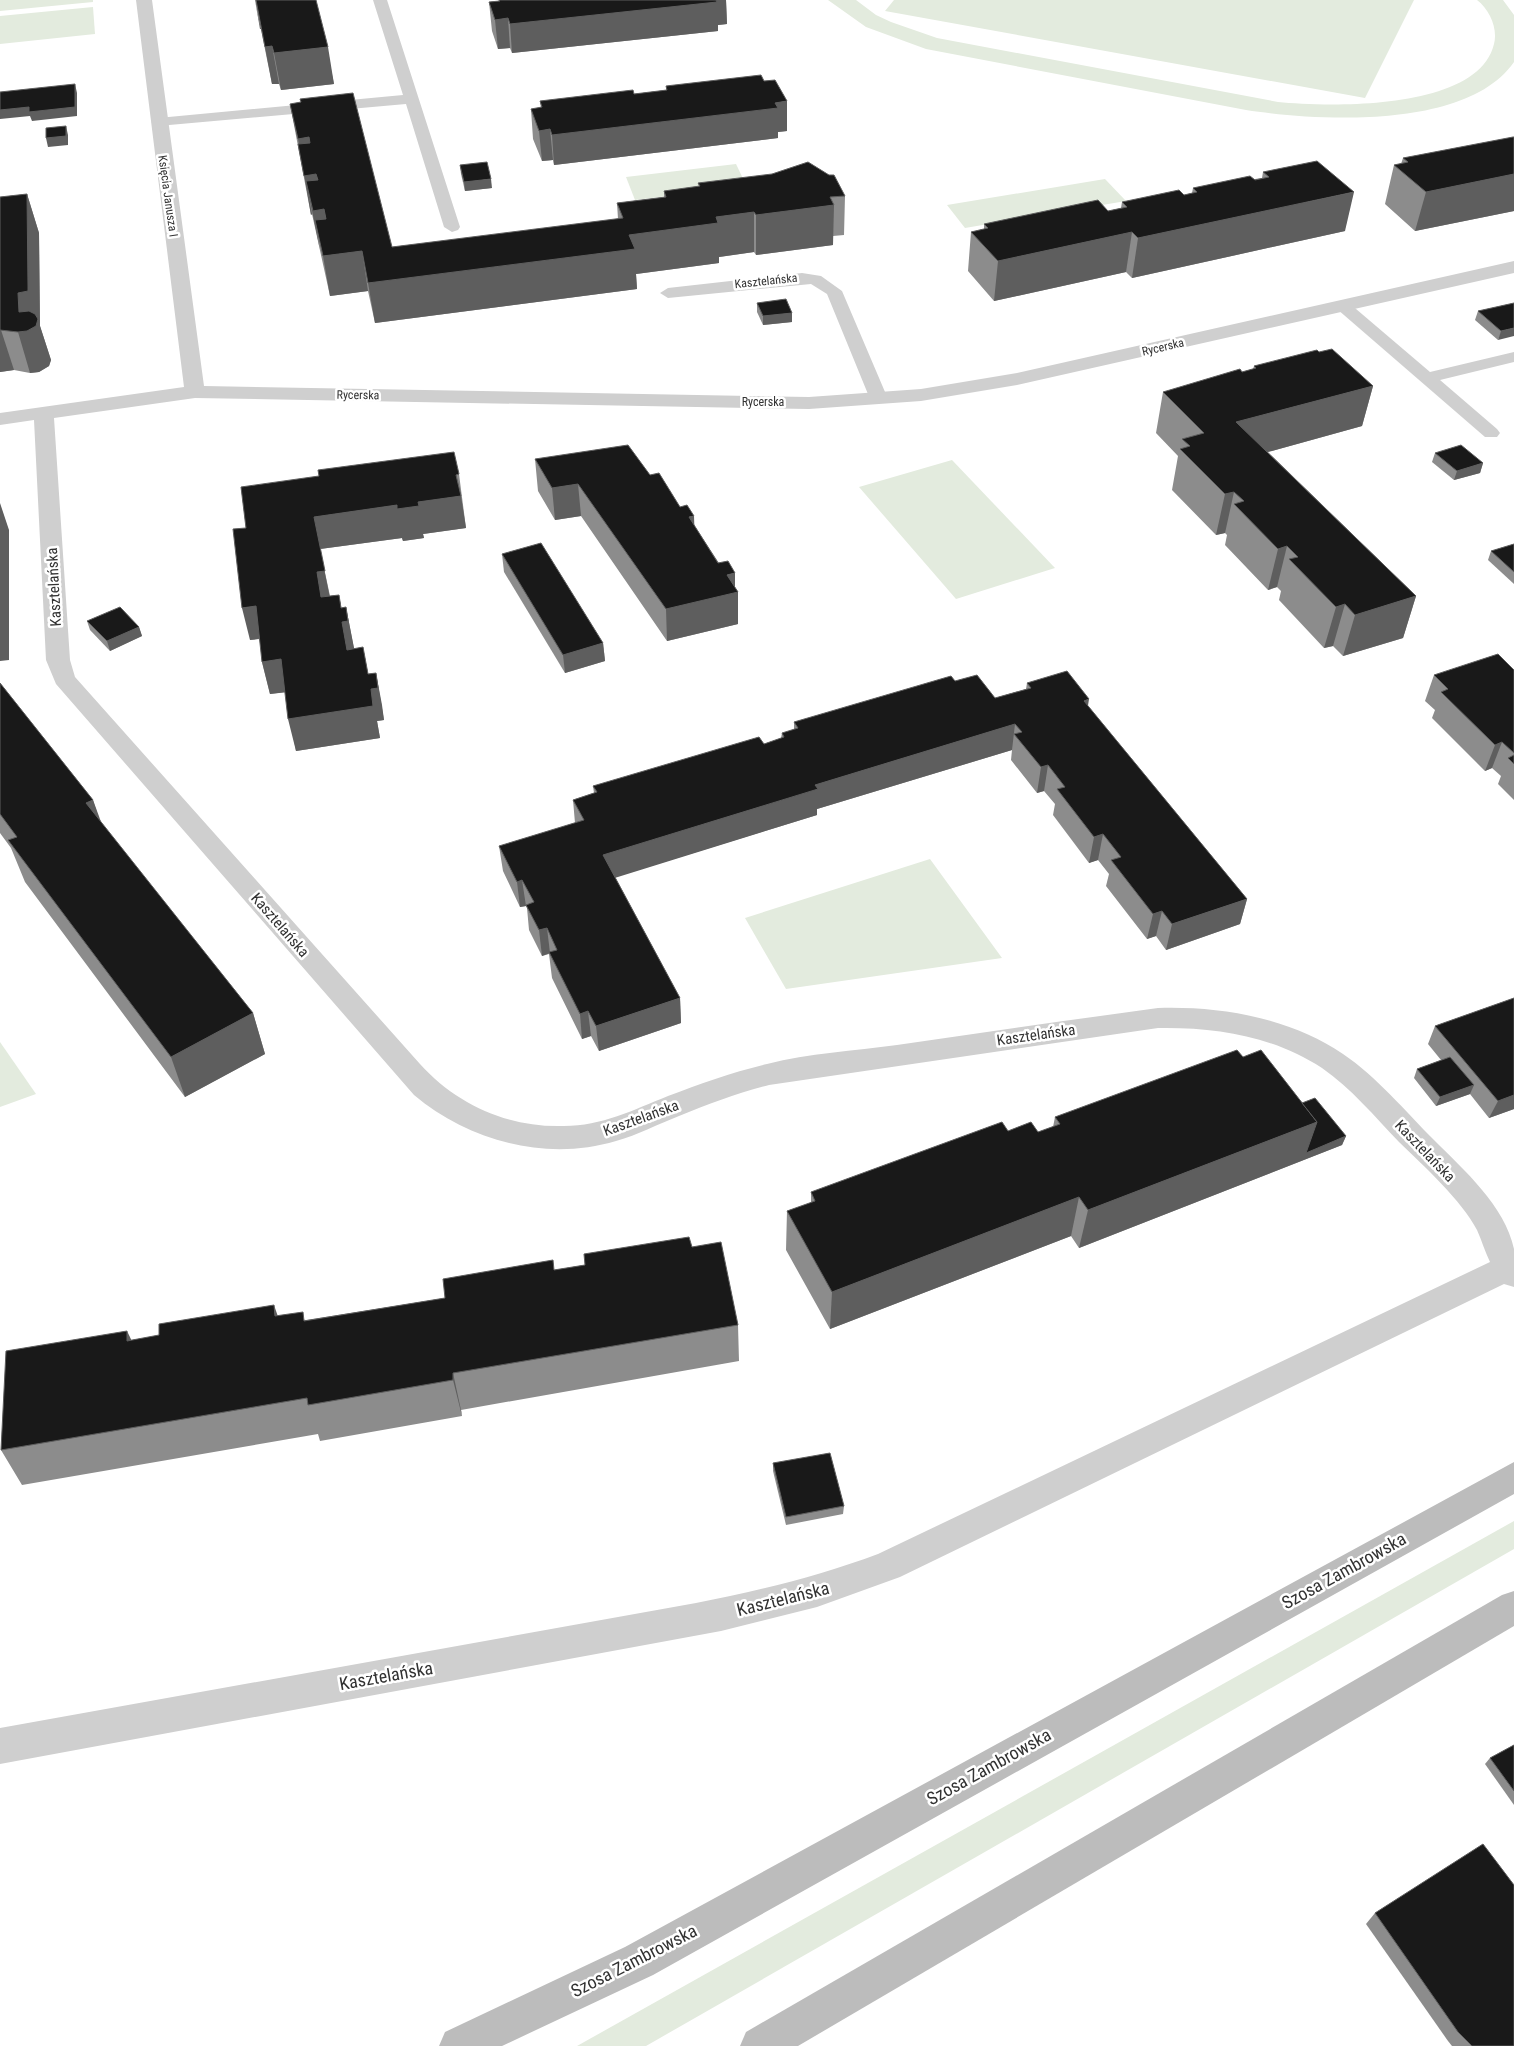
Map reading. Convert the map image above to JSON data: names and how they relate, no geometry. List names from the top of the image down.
{
  "streets": {
    "main road": ["Szosa Zambrowska"],
    "street": ["Księcia Janusza I", "Kasztelańska", "Rycerska"]
  },
  "crossings": [
    ["Księcia Janusza I", "Rycerska"],
    ["Kasztelańska", "Rycerska"]
  ]
}
